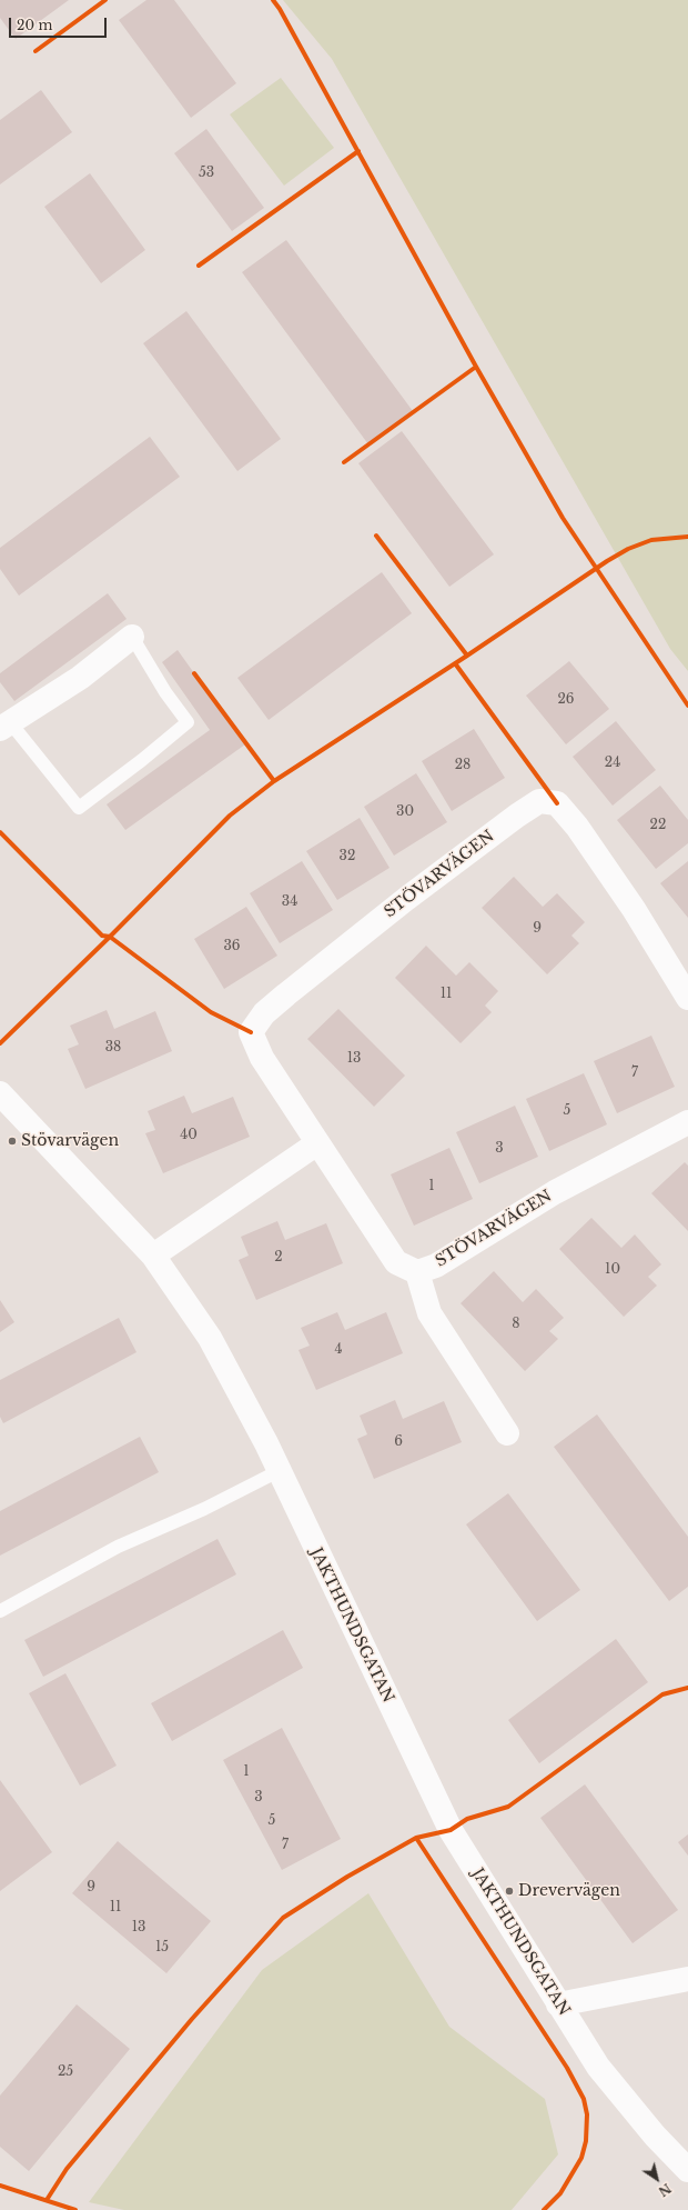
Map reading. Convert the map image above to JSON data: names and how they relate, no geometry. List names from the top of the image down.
{
  "streets": {
    "street": ["STÖVARVÄGEN", "JAKTHUNDSGATAN"]
  },
  "places": ["Stövarvägen", "Drevervägen"],
  "house_numbers": [
    "53",
    "26",
    "24",
    "28",
    "30",
    "22",
    "32",
    "34",
    "9",
    "36",
    "11",
    "38",
    "13",
    "7",
    "5",
    "40",
    "3",
    "1",
    "2",
    "10",
    "8",
    "4",
    "6",
    "1",
    "3",
    "5",
    "7",
    "9",
    "11",
    "13",
    "15",
    "25"
  ],
  "scale_bar": "20 m",
  "north": "bottom right"
}
